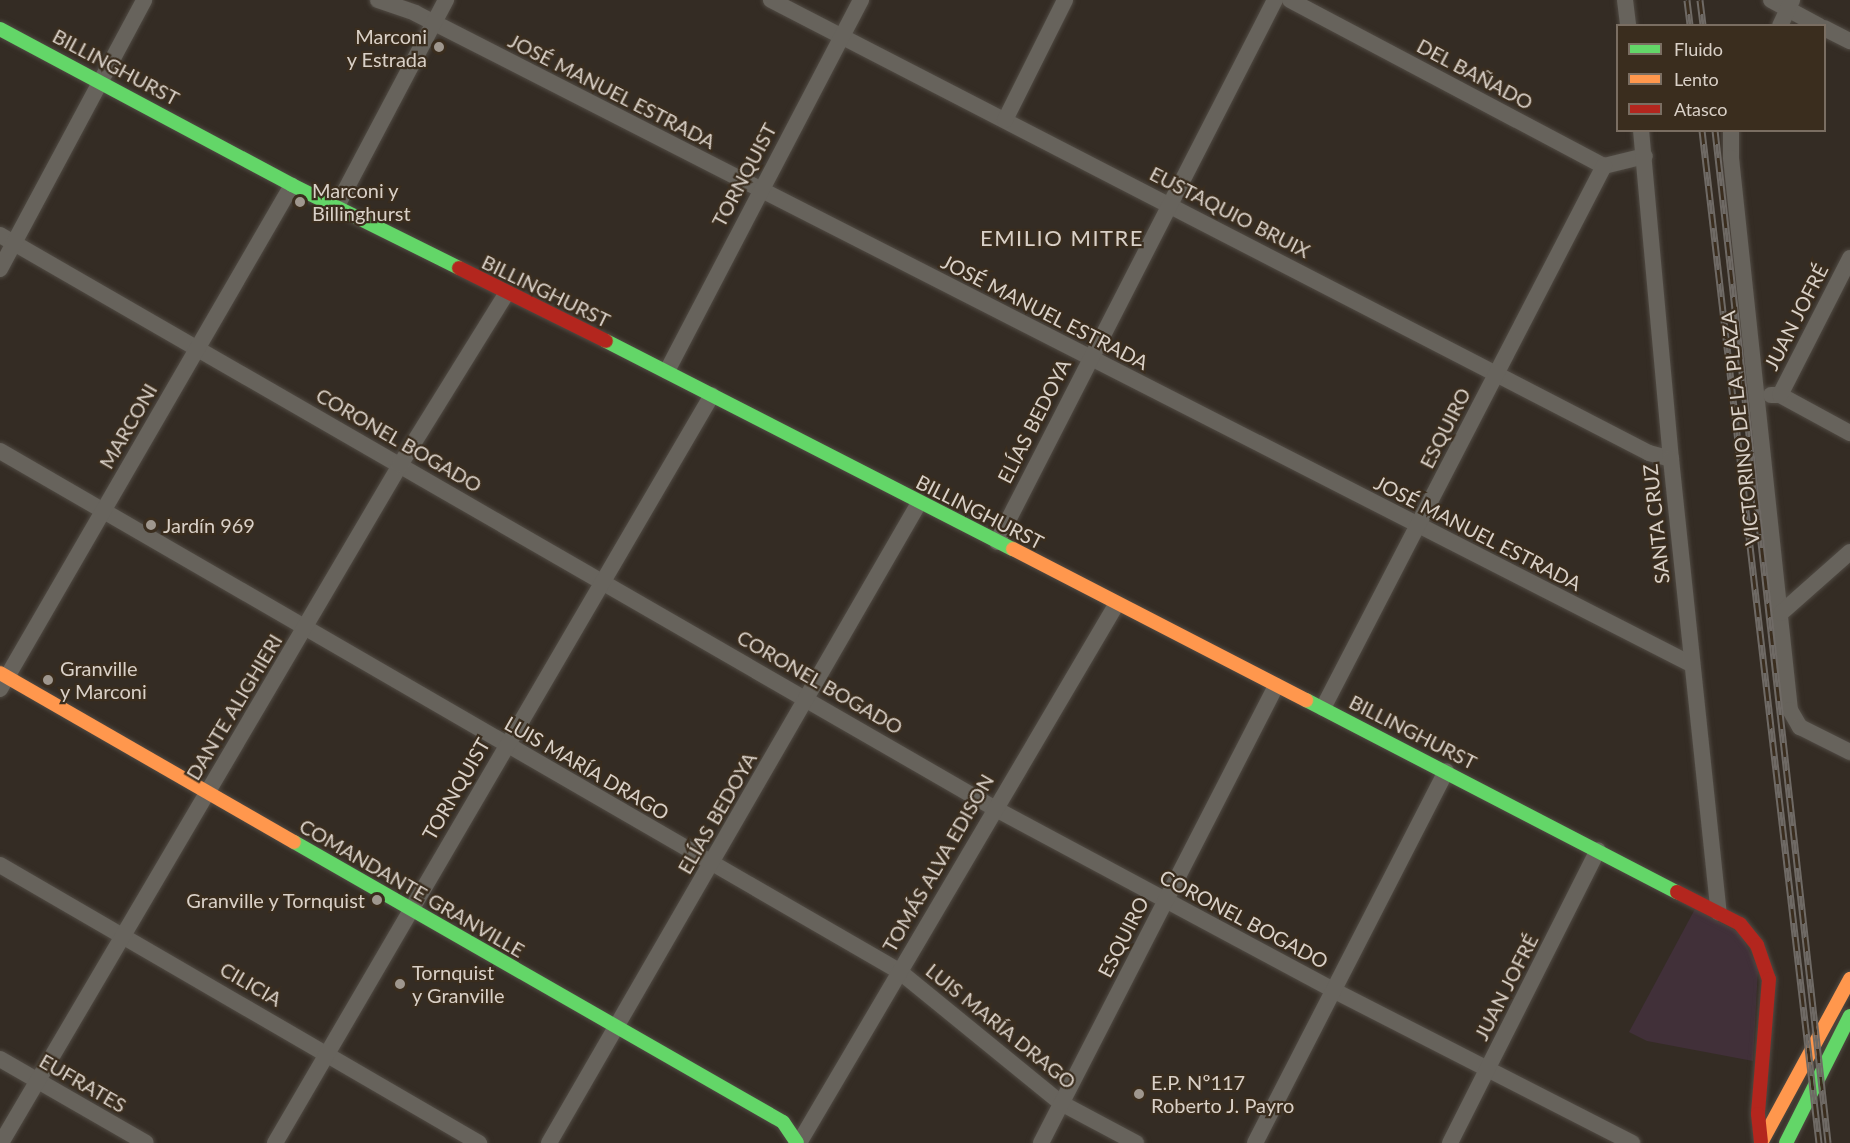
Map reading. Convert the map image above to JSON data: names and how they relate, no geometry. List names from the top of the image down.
{
  "streets": {
    "street": [
      "BILLINGHURST",
      "DEL BAÑADO",
      "JOSÉ MANUEL ESTRADA",
      "TORNQUIST",
      "EUSTAQUIO BRUIX",
      "JUAN JOFRÉ",
      "ELÍAS BEDOYA",
      "MARCONI",
      "ESQUIRO",
      "VICTORINO DE LA PLAZA",
      "CORONEL BOGADO",
      "SANTA CRUZ",
      "DANTE ALIGHIERI",
      "LUIS MARÍA DRAGO",
      "TOMÁS ALVA EDISON",
      "COMANDANTE GRANVILLE",
      "CILICIA",
      "EUFRATES"
    ]
  },
  "crossings": [
    ["BILLINGHURST", "TORNQUIST"],
    ["BILLINGHURST", "JUAN JOFRÉ"],
    ["BILLINGHURST", "ELÍAS BEDOYA"],
    ["BILLINGHURST", "MARCONI"],
    ["BILLINGHURST", "ESQUIRO"],
    ["BILLINGHURST", "SANTA CRUZ"],
    ["BILLINGHURST", "DANTE ALIGHIERI"],
    ["BILLINGHURST", "TOMÁS ALVA EDISON"],
    ["DEL BAÑADO", "ESQUIRO"],
    ["JOSÉ MANUEL ESTRADA", "TORNQUIST"],
    ["JOSÉ MANUEL ESTRADA", "ELÍAS BEDOYA"],
    ["JOSÉ MANUEL ESTRADA", "ESQUIRO"],
    ["JOSÉ MANUEL ESTRADA", "SANTA CRUZ"],
    ["TORNQUIST", "EUSTAQUIO BRUIX"],
    ["TORNQUIST", "CORONEL BOGADO"],
    ["TORNQUIST", "LUIS MARÍA DRAGO"],
    ["TORNQUIST", "COMANDANTE GRANVILLE"],
    ["TORNQUIST", "CILICIA"],
    ["EUSTAQUIO BRUIX", "ELÍAS BEDOYA"],
    ["EUSTAQUIO BRUIX", "ESQUIRO"],
    ["EUSTAQUIO BRUIX", "SANTA CRUZ"],
    ["JUAN JOFRÉ", "CORONEL BOGADO"],
    ["ELÍAS BEDOYA", "CORONEL BOGADO"],
    ["ELÍAS BEDOYA", "LUIS MARÍA DRAGO"],
    ["ELÍAS BEDOYA", "COMANDANTE GRANVILLE"],
    ["MARCONI", "CORONEL BOGADO"],
    ["MARCONI", "LUIS MARÍA DRAGO"],
    ["MARCONI", "COMANDANTE GRANVILLE"],
    ["ESQUIRO", "CORONEL BOGADO"],
    ["ESQUIRO", "LUIS MARÍA DRAGO"],
    ["CORONEL BOGADO", "DANTE ALIGHIERI"],
    ["CORONEL BOGADO", "TOMÁS ALVA EDISON"],
    ["DANTE ALIGHIERI", "LUIS MARÍA DRAGO"],
    ["DANTE ALIGHIERI", "COMANDANTE GRANVILLE"],
    ["DANTE ALIGHIERI", "CILICIA"],
    ["DANTE ALIGHIERI", "EUFRATES"],
    ["LUIS MARÍA DRAGO", "TOMÁS ALVA EDISON"],
    ["TOMÁS ALVA EDISON", "COMANDANTE GRANVILLE"]
  ],
  "districts": ["EMILIO MITRE"],
  "places": [
    "Marconi y Estrada",
    "Marconi y Billinghurst",
    "Jardín 969",
    "Granville y Marconi",
    "Granville y Tornquist",
    "Tornquist y Granville",
    "E.P. Nº117 Roberto J. Payro"
  ],
  "legend": ["Fluido", "Lento", "Atasco"]
}
